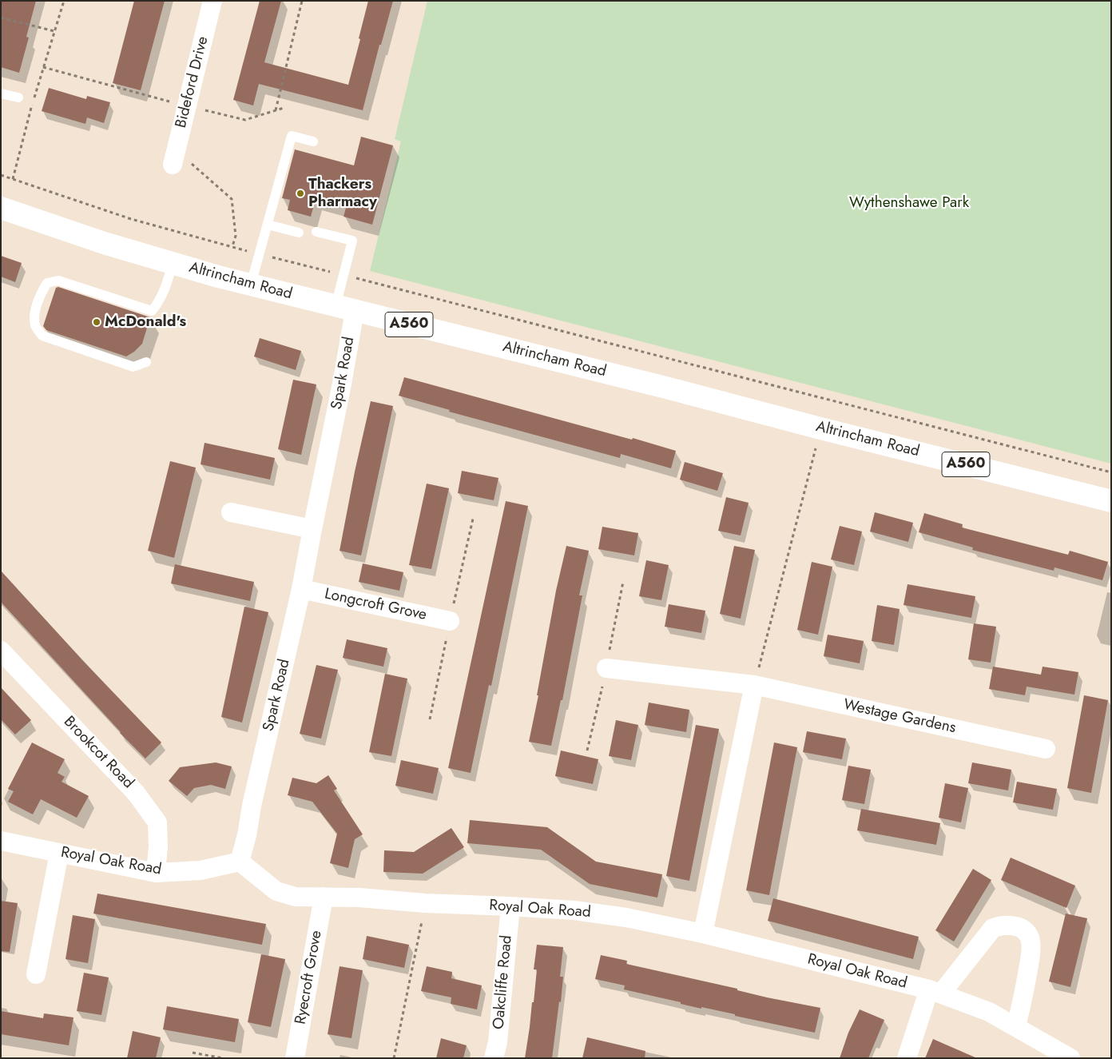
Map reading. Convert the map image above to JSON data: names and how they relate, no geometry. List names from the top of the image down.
{
  "streets": {
    "highway": ["Altrincham Road", "A560"],
    "street": [
      "Bideford Drive",
      "Spark Road",
      "Longcroft Grove",
      "Westage Gardens",
      "Brookcot Road",
      "Royal Oak Road",
      "Ryecroft Grove",
      "Oakcliffe Road"
    ]
  },
  "crossings": [
    ["Altrincham Road", "Spark Road"],
    ["Spark Road", "Longcroft Grove"],
    ["Spark Road", "Royal Oak Road"],
    ["Brookcot Road", "Royal Oak Road"],
    ["Royal Oak Road", "Ryecroft Grove"],
    ["Royal Oak Road", "Oakcliffe Road"]
  ],
  "parks": ["Wythenshawe Park"],
  "places": ["Thackers Pharmacy", "McDonald's"]
}
